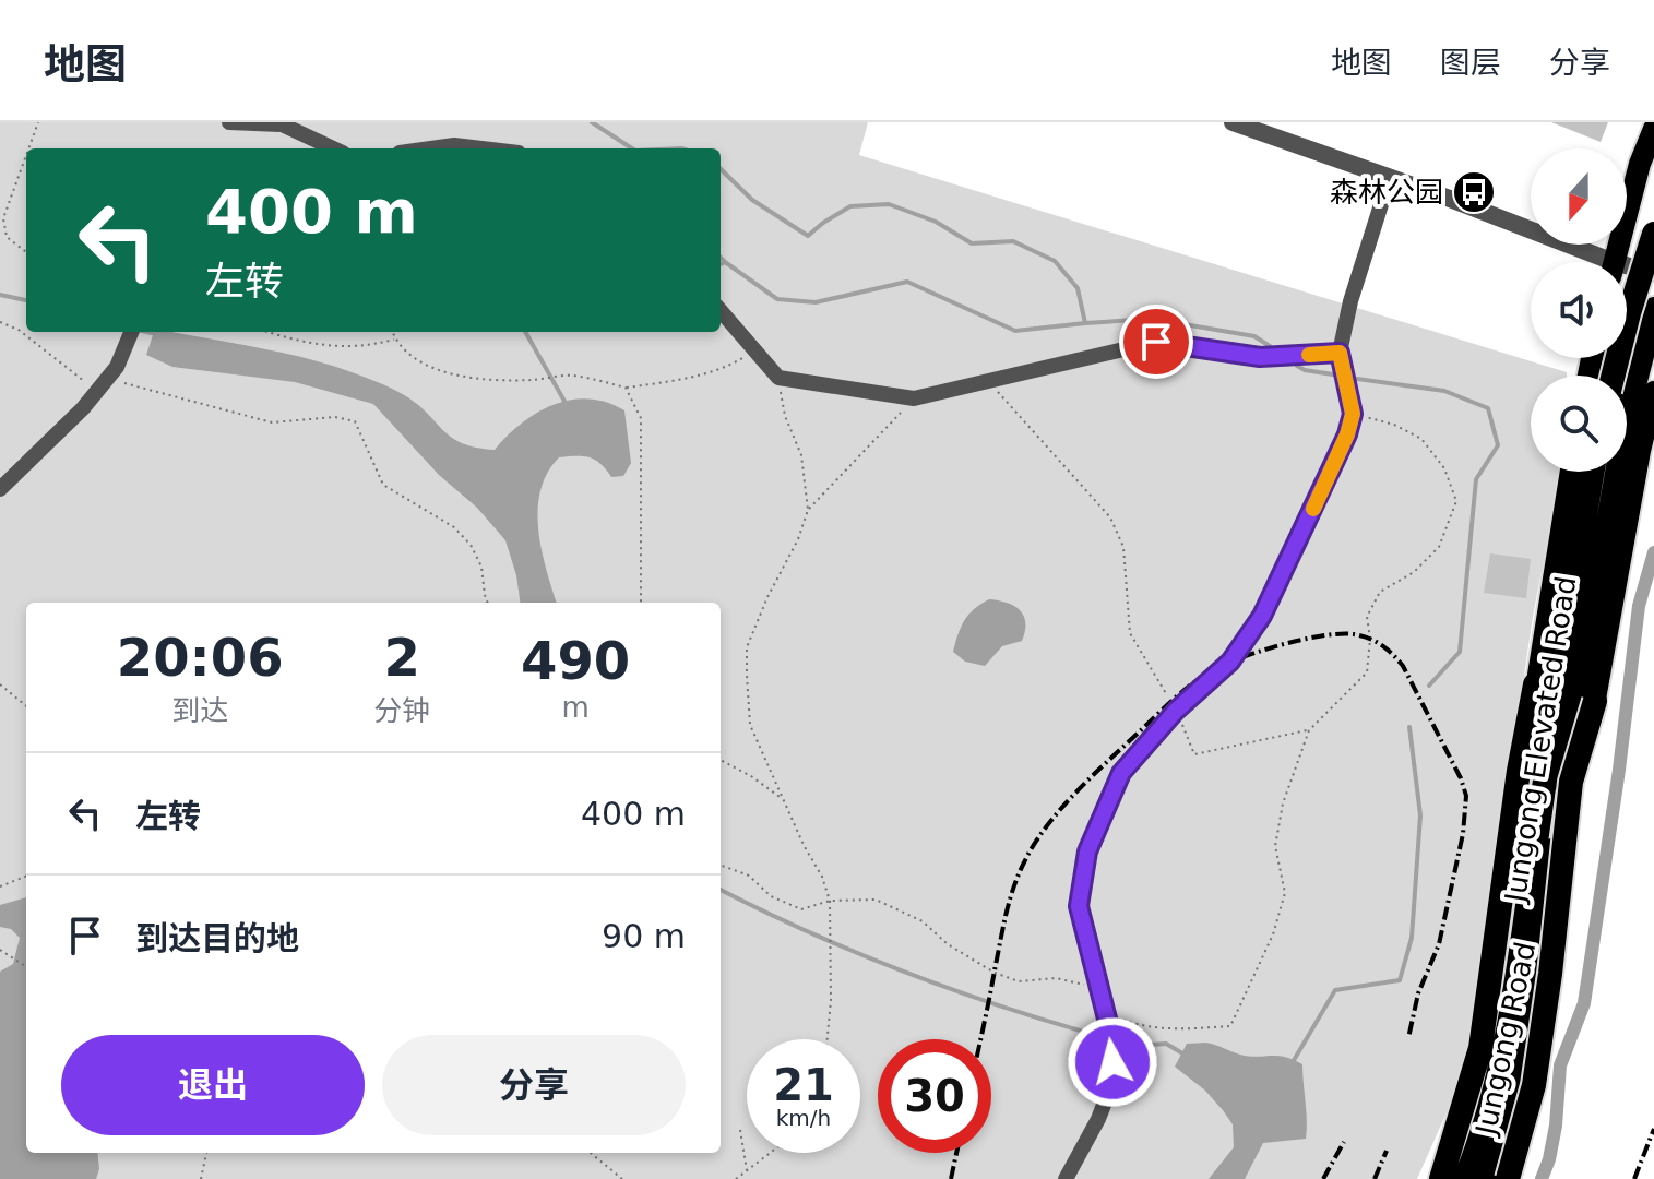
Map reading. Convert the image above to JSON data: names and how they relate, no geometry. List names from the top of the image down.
{
  "streets": {
    "highway": ["Jungong Elevated Road"]
  },
  "places": {
    "bus stop": ["森林公园"]
  },
  "north": "bottom",
  "page": {
    "header": "地图",
    "nav": ["地图", "图层", "分享"],
    "turn": ["400 m", "左转"],
    "eta": [
      "20:06",
      "到达",
      "2",
      "分钟",
      "490",
      "m"
    ],
    "list": [
      {
        "name": "左转",
        "value": "400 m"
      },
      {
        "name": "到达目的地",
        "value": "90 m"
      }
    ],
    "buttons": ["退出", "分享"],
    "speed": "21 km/h",
    "limit": "30"
  }
}
